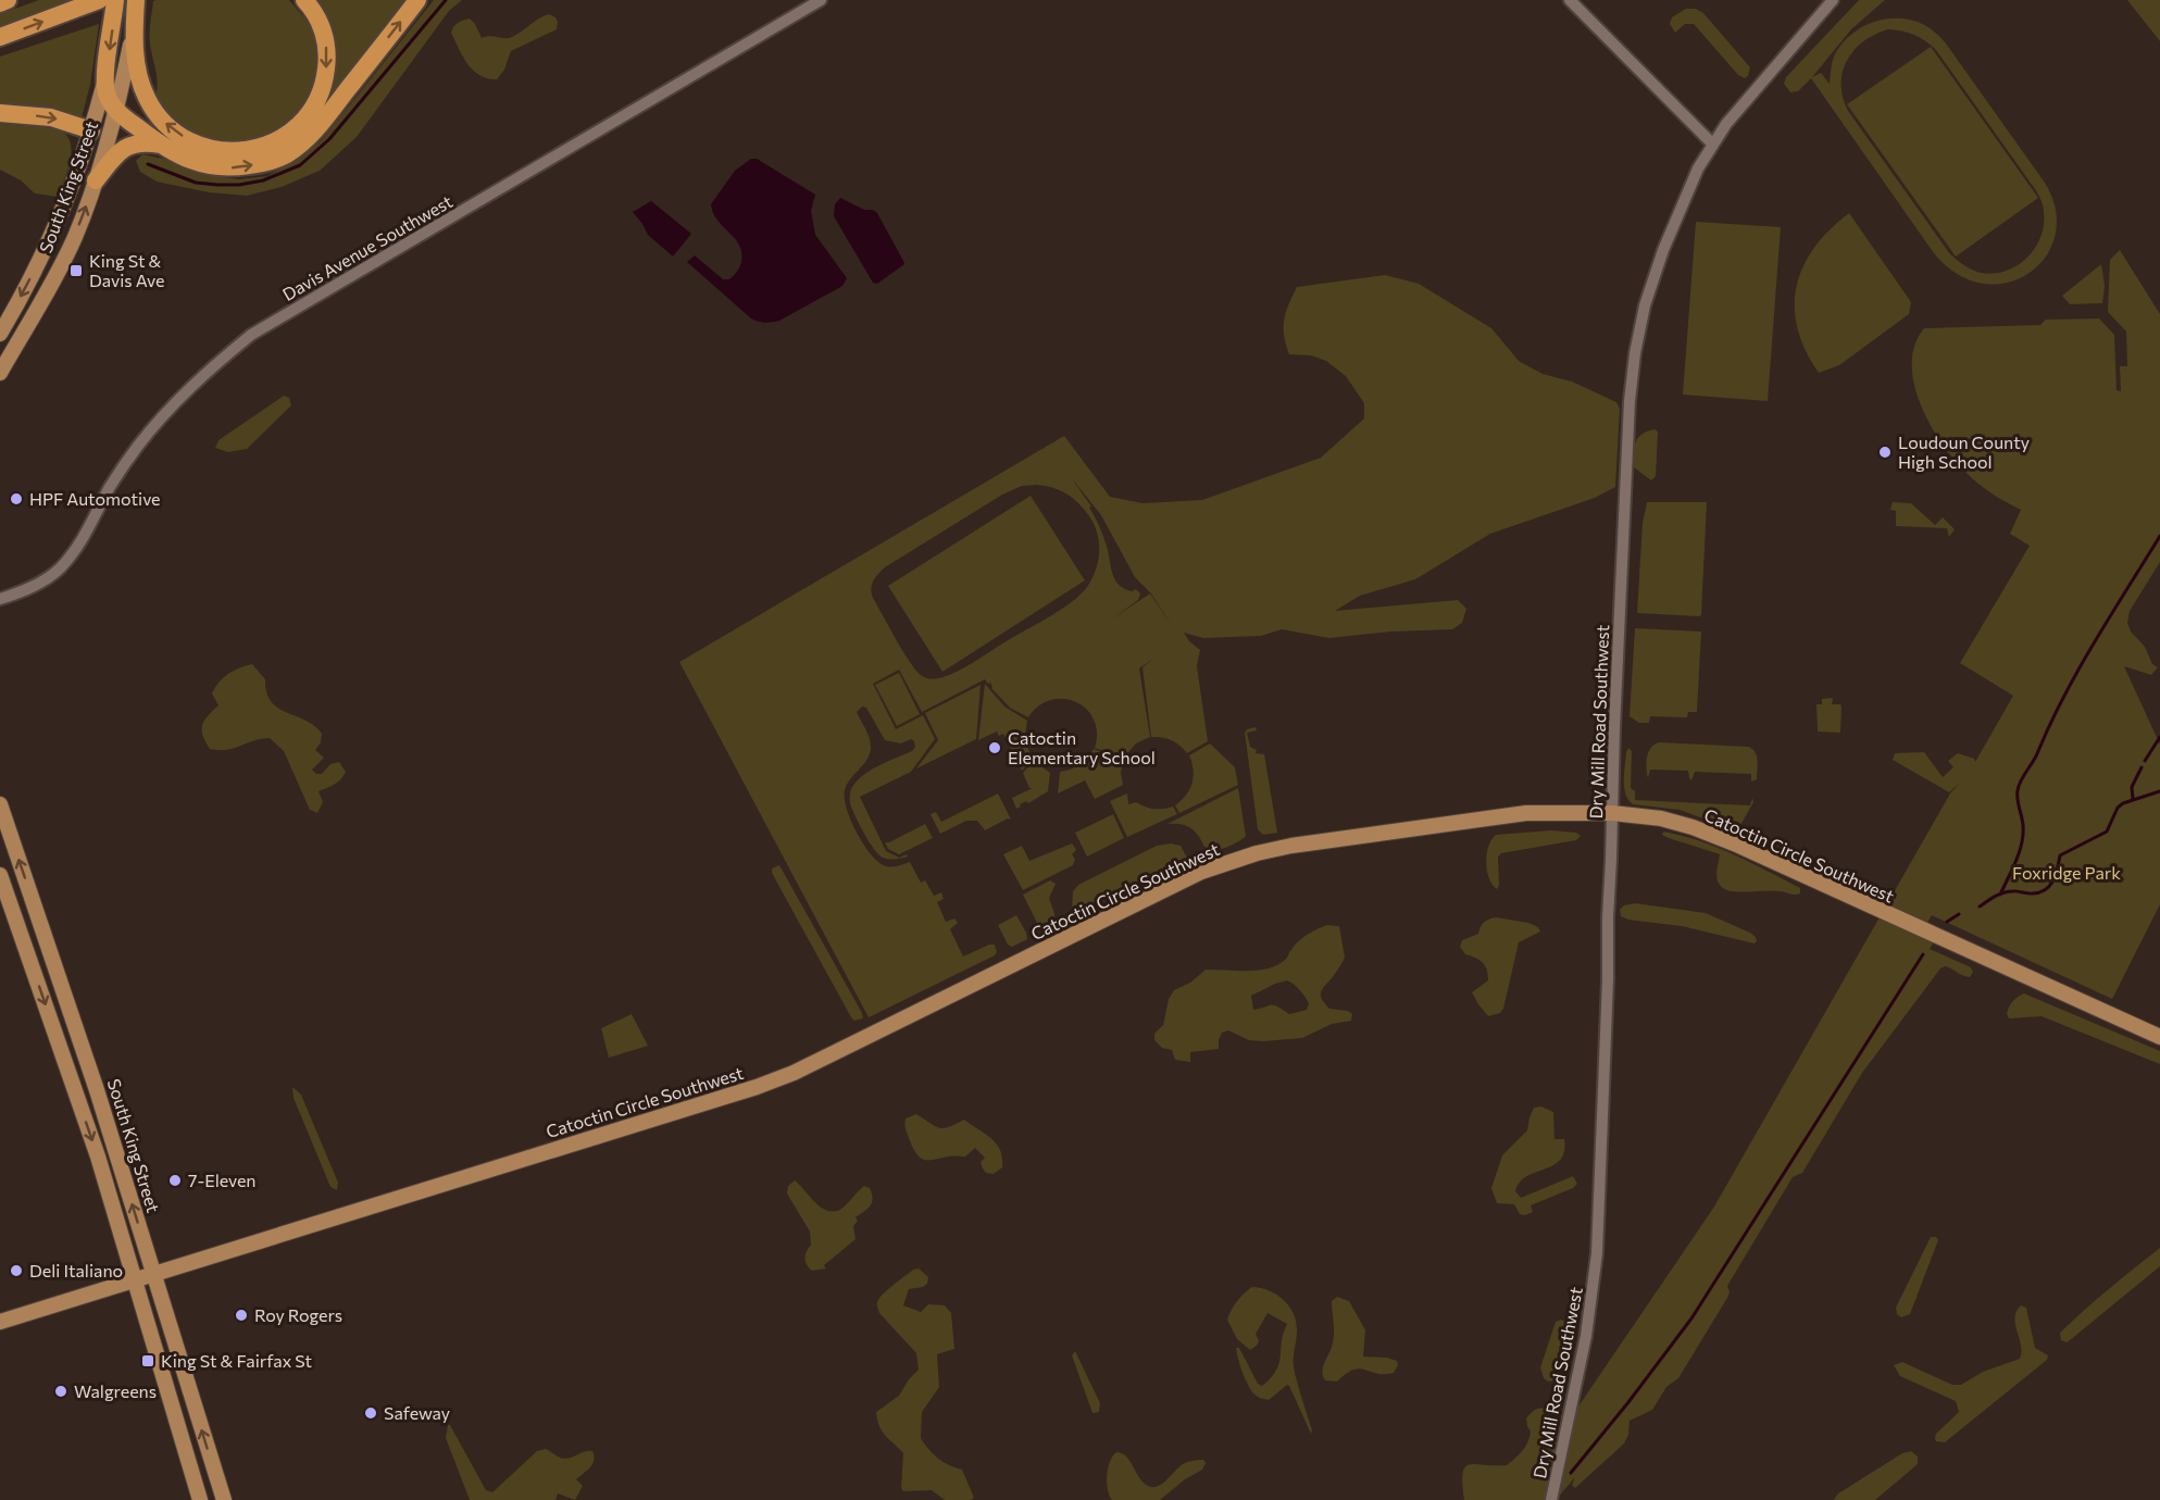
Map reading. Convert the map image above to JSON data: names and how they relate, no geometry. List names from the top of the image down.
{
  "streets": {
    "highway": ["South King Street"],
    "main road": ["Catoctin Circle Southwest"],
    "street": ["Davis Avenue Southwest", "Dry Mill Road Southwest"]
  },
  "crossings": [
    ["South King Street", "Catoctin Circle Southwest"],
    ["Dry Mill Road Southwest", "Catoctin Circle Southwest"]
  ],
  "parks": ["Foxridge Park"],
  "places": {
    "transit": ["King St & Davis Ave", "King St & Fairfax St"],
    "other": [
      "Loudoun County High School",
      "HPF Automotive",
      "Catoctin Elementary School",
      "7-Eleven",
      "Deli Italiano",
      "Roy Rogers",
      "Walgreens",
      "Safeway"
    ]
  }
}
